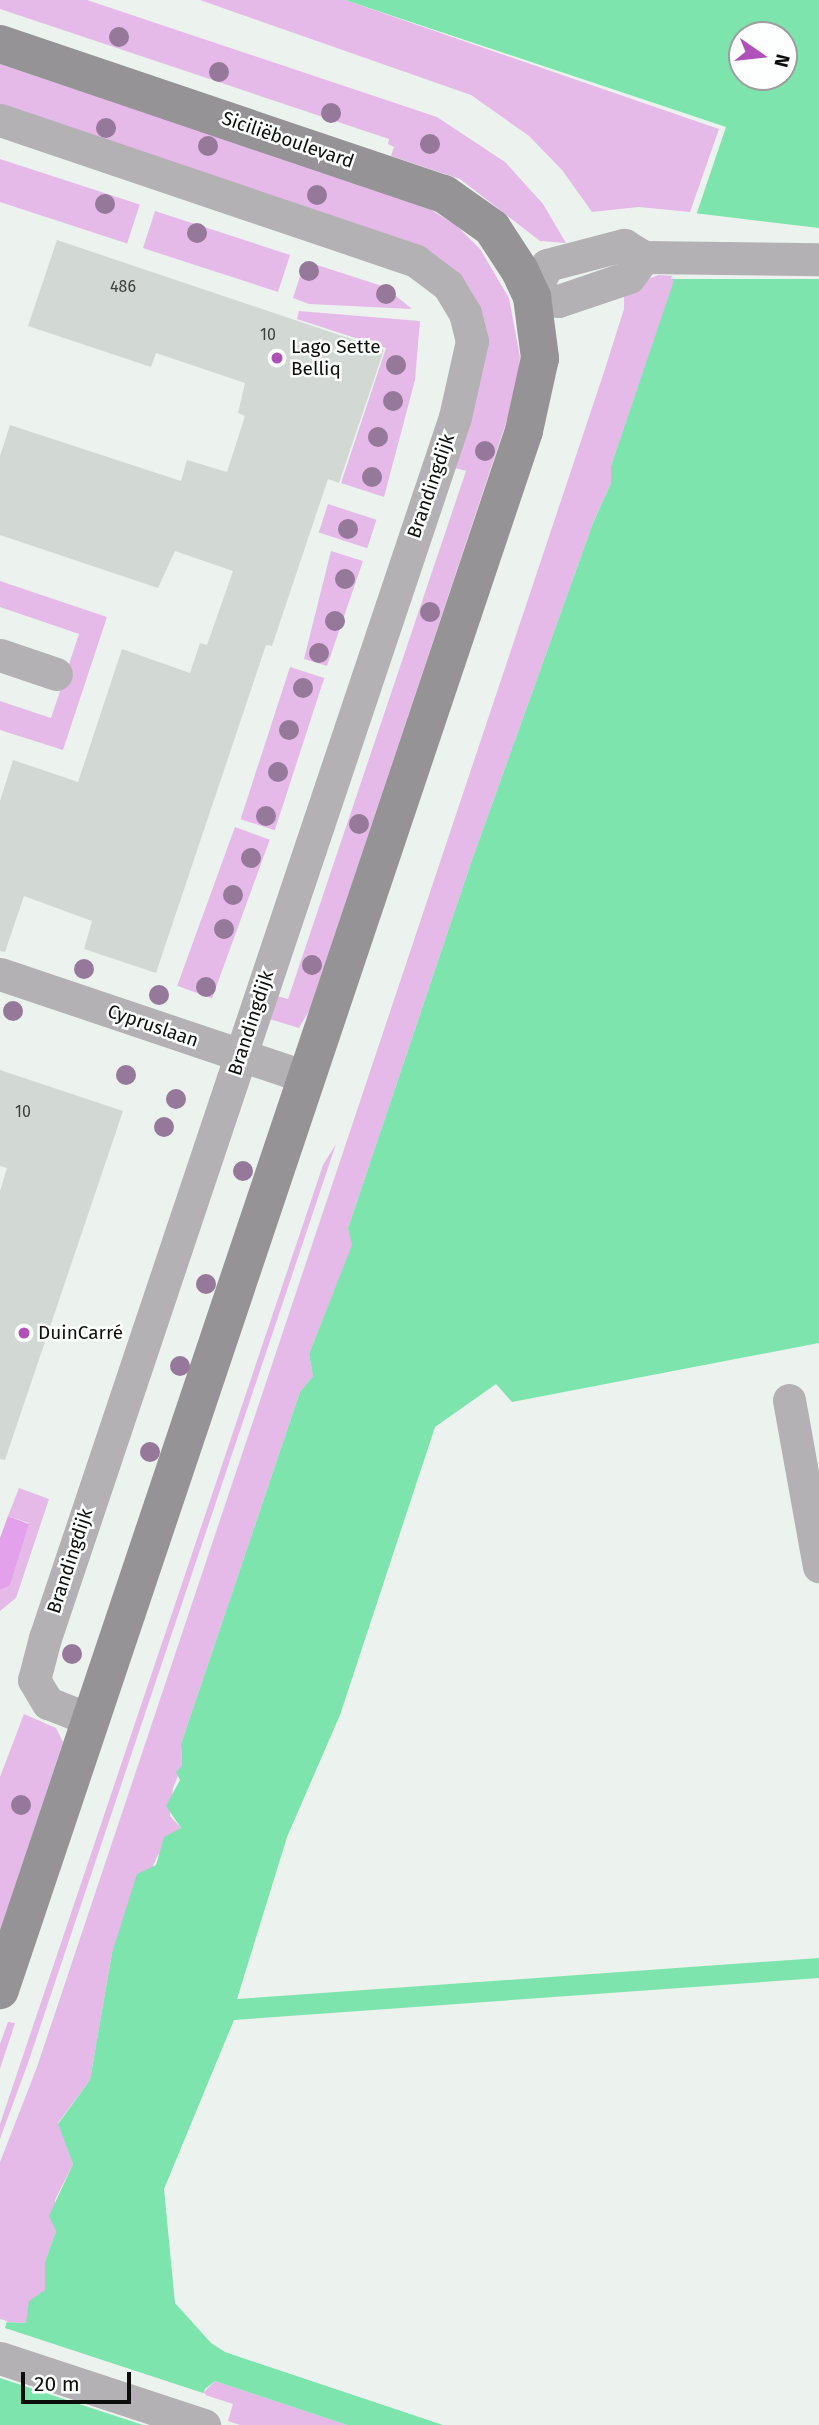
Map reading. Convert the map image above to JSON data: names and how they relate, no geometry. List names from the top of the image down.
{
  "streets": {
    "street": ["Siciliëboulevard", "Brandingdijk", "Cypruslaan"]
  },
  "crossings": [
    ["Brandingdijk", "Cypruslaan"]
  ],
  "places": ["Lago Sette Belliq", "DuinCarré"],
  "house_numbers": ["486", "10", "10"],
  "scale_bar": "20 m",
  "north": "right"
}
